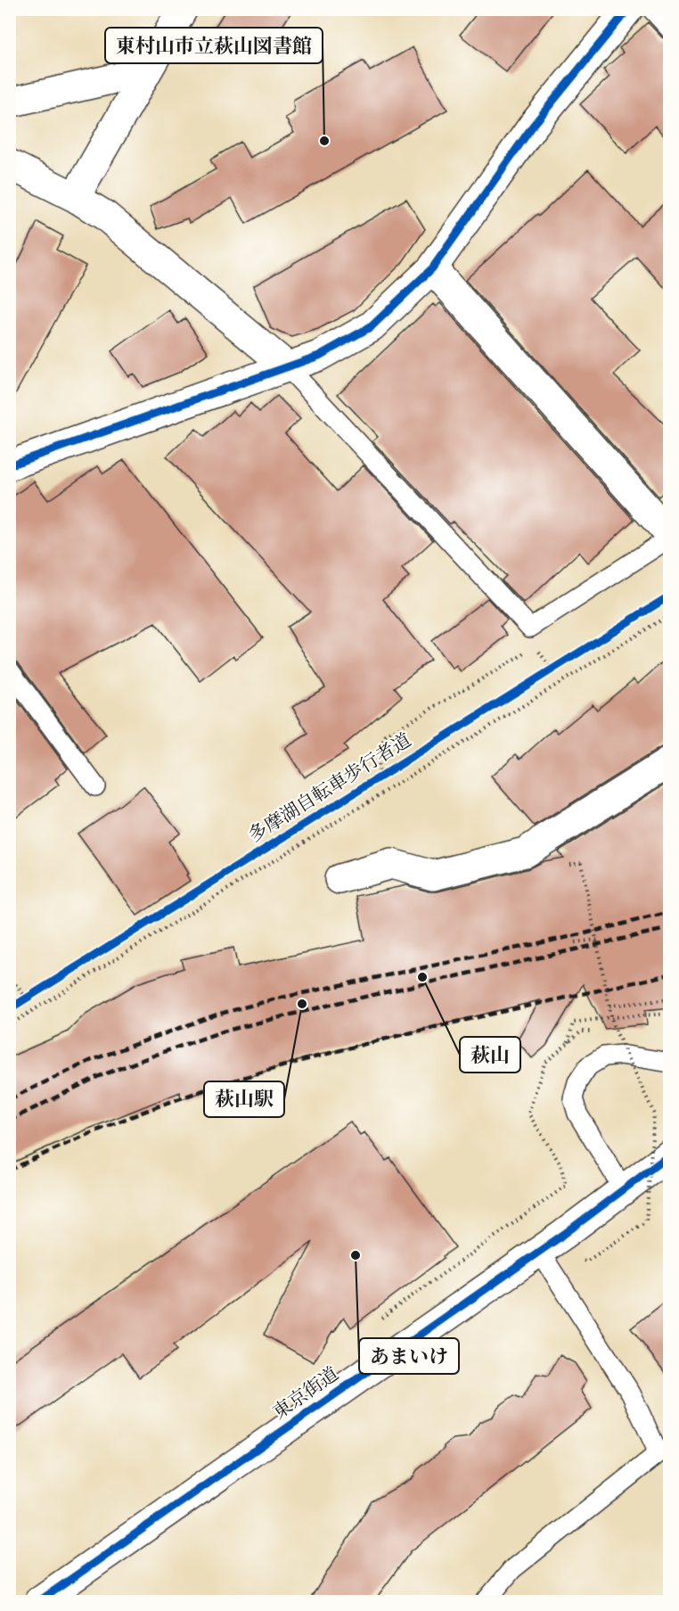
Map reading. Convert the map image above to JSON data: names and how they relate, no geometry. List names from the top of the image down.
{
  "streets": {
    "street": ["東京街道"],
    "cycle path": ["多摩湖自転車歩行者道"]
  },
  "places": [
    "東村山市立萩山図書館",
    "萩山",
    "萩山駅",
    "あまいけ"
  ]
}
